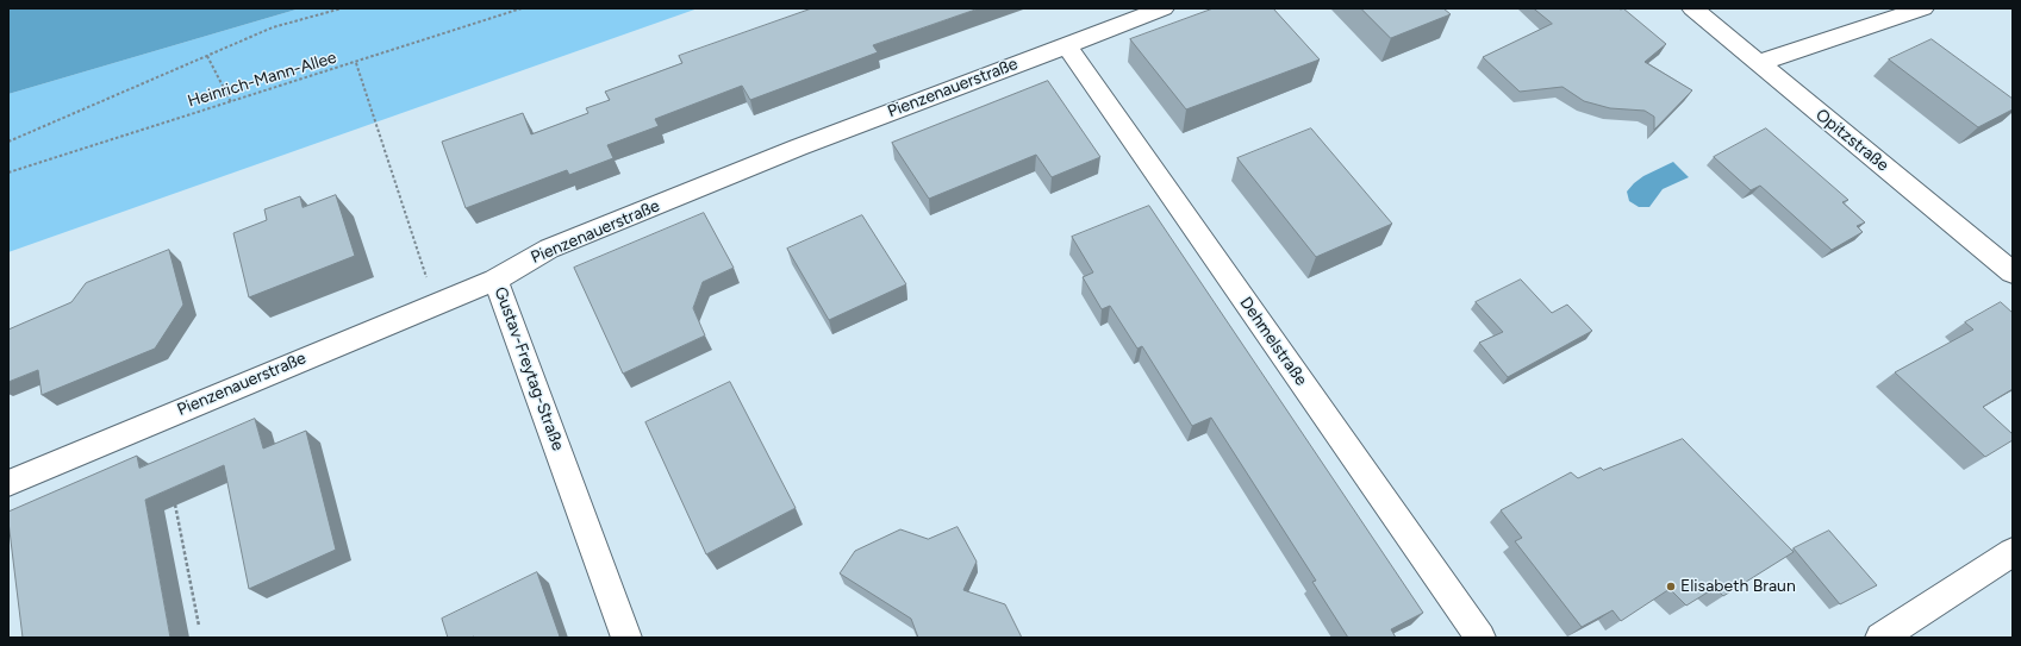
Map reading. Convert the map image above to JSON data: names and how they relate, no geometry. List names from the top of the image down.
{
  "streets": {
    "street": [
      "Pienzenauerstraße",
      "Opitzstraße",
      "Dehmelstraße",
      "Gustav-Freytag-Straße"
    ],
    "path": ["Heinrich-Mann-Allee"]
  },
  "crossings": [
    ["Pienzenauerstraße", "Dehmelstraße"],
    ["Pienzenauerstraße", "Gustav-Freytag-Straße"]
  ],
  "places": ["Elisabeth Braun"]
}
